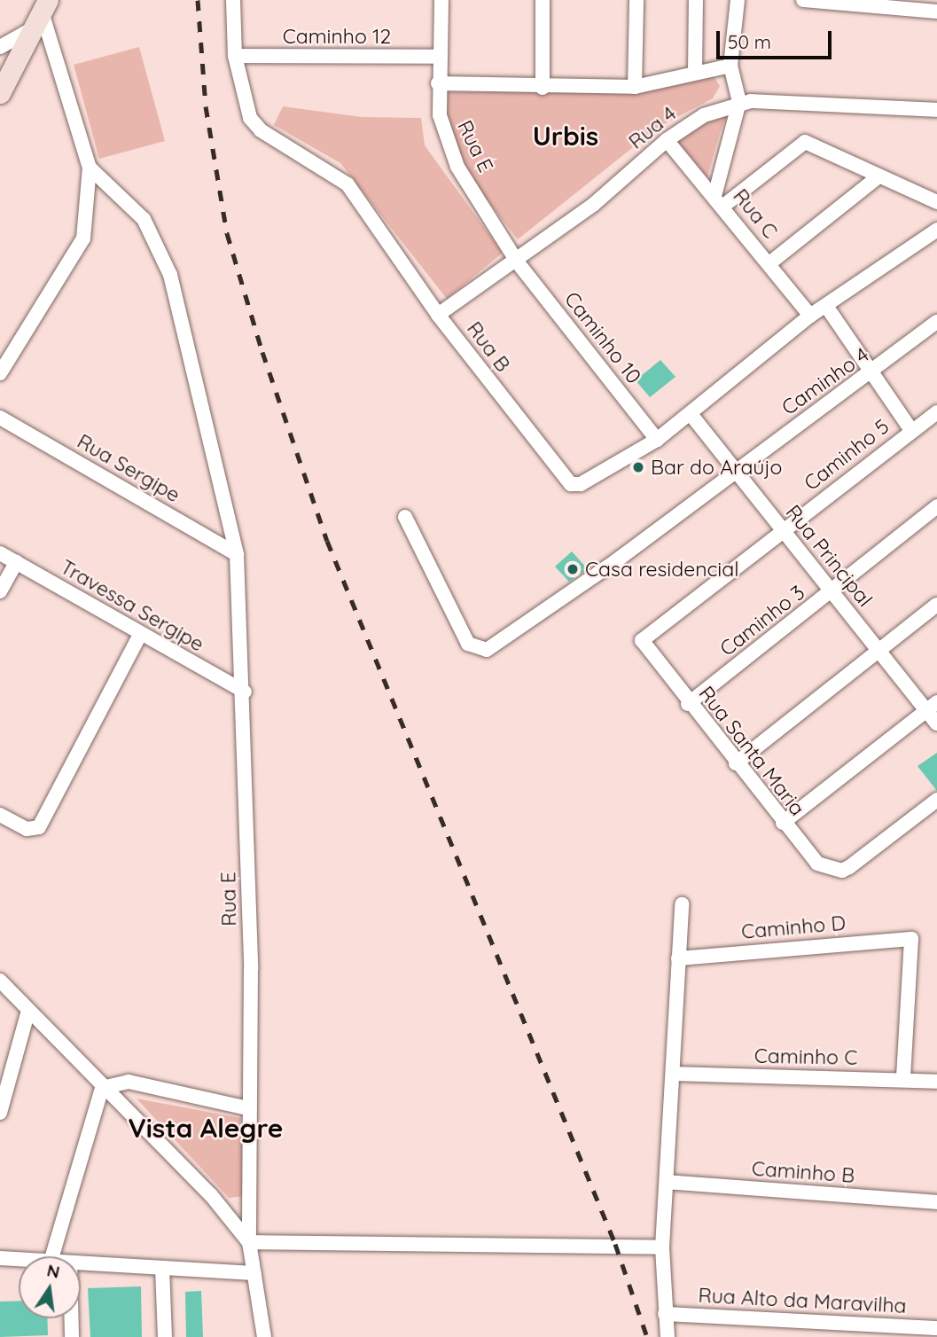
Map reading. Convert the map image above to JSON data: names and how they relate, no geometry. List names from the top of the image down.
{
  "streets": {
    "street": [
      "Caminho 12",
      "Rua 4",
      "Rua E",
      "Rua C",
      "Caminho 10",
      "Rua B",
      "Caminho 4",
      "Caminho 5",
      "Rua Sergipe",
      "Rua Principal",
      "Travessa Sergipe",
      "Caminho 3",
      "Rua Santa Maria",
      "Caminho D",
      "Caminho C",
      "Caminho B",
      "Rua Alto da Maravilha"
    ]
  },
  "crossings": [
    ["Caminho 12", "Rua E"],
    ["Caminho 12", "Rua B"],
    ["Rua 4", "Rua E"],
    ["Rua 4", "Rua C"],
    ["Rua 4", "Caminho 10"],
    ["Rua 4", "Rua B"],
    ["Rua E", "Caminho 10"],
    ["Rua E", "Rua Sergipe"],
    ["Rua E", "Travessa Sergipe"],
    ["Rua C", "Rua B"],
    ["Caminho 10", "Rua B"],
    ["Rua B", "Rua Principal"],
    ["Caminho 4", "Rua Principal"],
    ["Caminho 5", "Rua Principal"],
    ["Caminho 5", "Rua Santa Maria"],
    ["Rua Principal", "Caminho 3"],
    ["Caminho 3", "Rua Santa Maria"],
    ["Caminho D", "Caminho C"]
  ],
  "districts": ["Urbis", "Vista Alegre"],
  "places": ["Bar do Araújo", "Casa residencial"],
  "scale_bar": "50 m",
  "north": "top"
}
